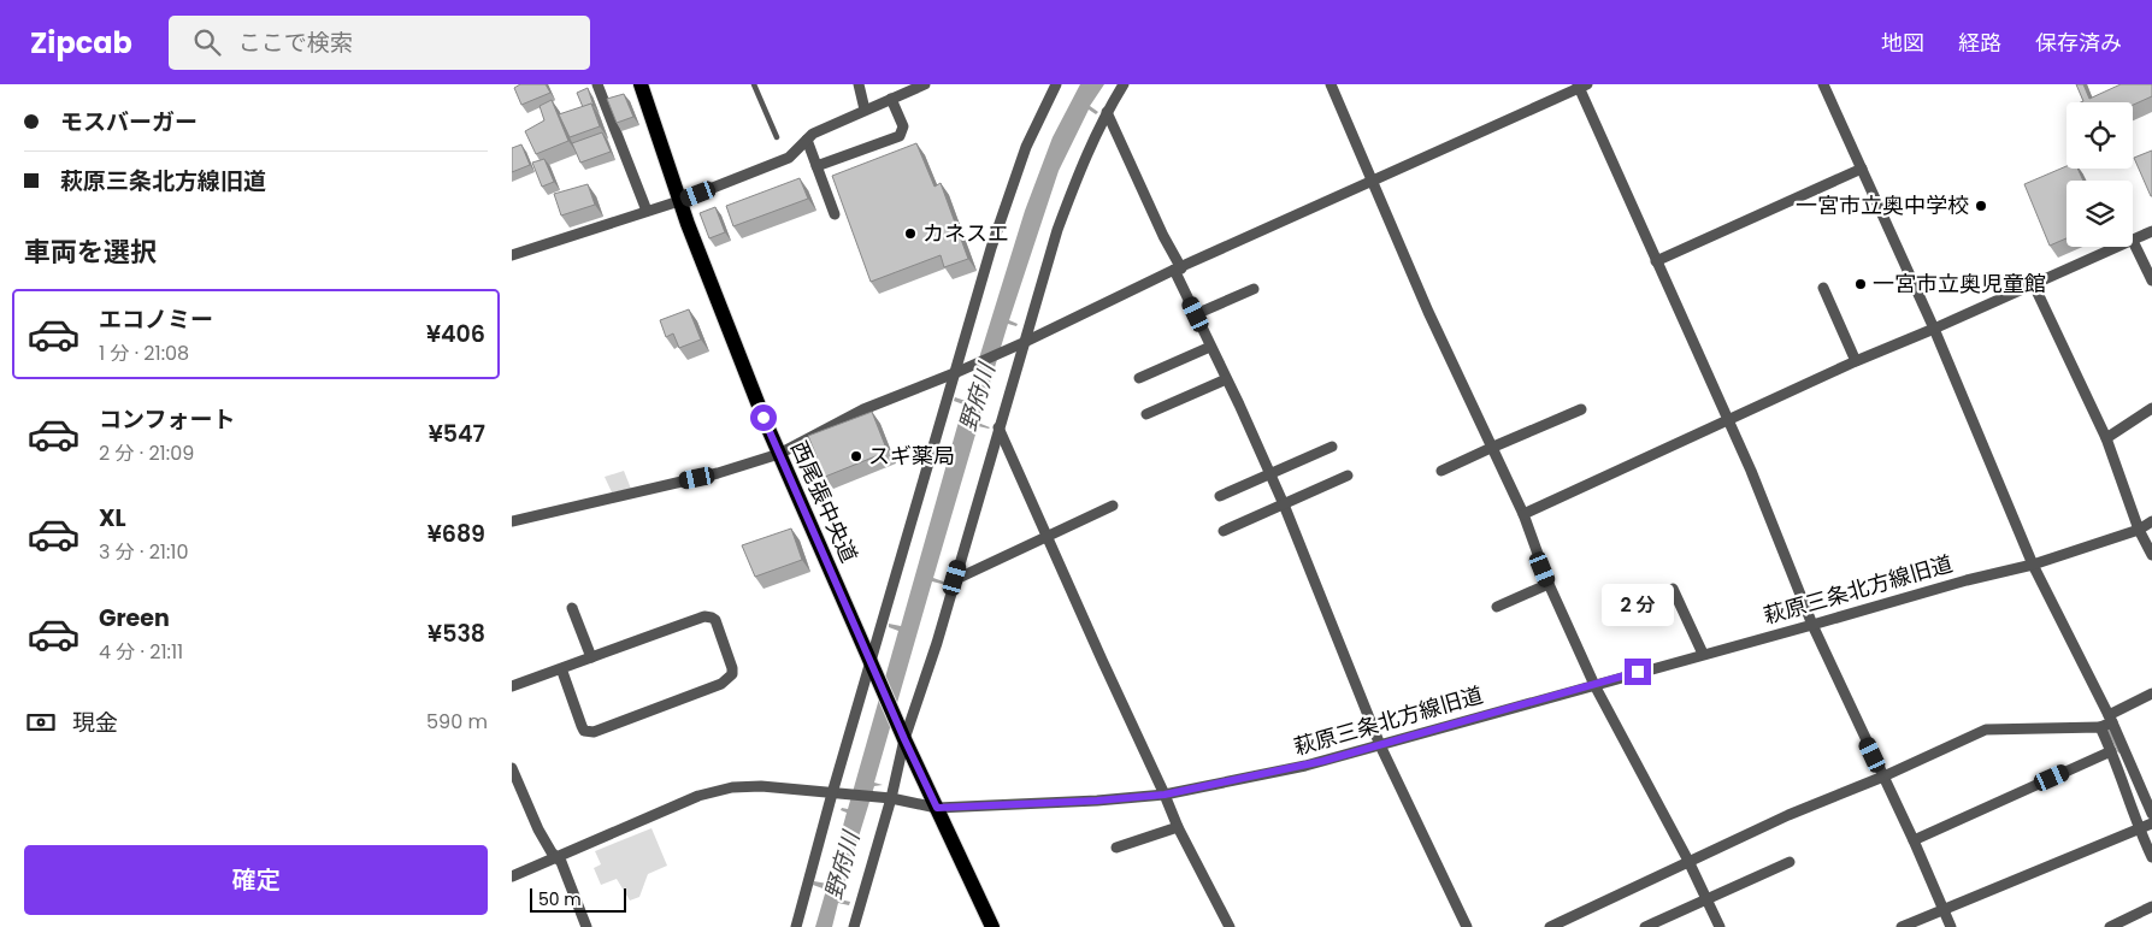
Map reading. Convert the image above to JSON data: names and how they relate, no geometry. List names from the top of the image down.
{
  "streets": {
    "main road": ["西尾張中央道"],
    "street": ["萩原三条北方線旧道"]
  },
  "crossings": [
    ["西尾張中央道", "萩原三条北方線旧道"]
  ],
  "water": ["野府川"],
  "places": [
    "一宮市立奥中学校",
    "カネスエ",
    "一宮市立奥児童館",
    "スギ薬局"
  ],
  "scale_bar": "50 m",
  "page": {
    "header": "Zipcab",
    "search": "ここで検索",
    "nav": ["地図", "経路", "保存済み"],
    "banner": ["モスバーガー", "萩原三条北方線旧道"],
    "heading": "車両を選択",
    "list": [
      {
        "name": "エコノミー",
        "note": "1 分 · 21:08",
        "value": "¥406"
      },
      {
        "name": "コンフォート",
        "note": "2 分 · 21:09",
        "value": "¥547"
      },
      {
        "name": "XL",
        "note": "3 分 · 21:10",
        "value": "¥689"
      },
      {
        "name": "Green",
        "note": "4 分 · 21:11",
        "value": "¥538"
      }
    ],
    "bubble": "2 分",
    "pay": ["現金", "590 m"],
    "buttons": "確定",
    "scale": "50 m"
  }
}
